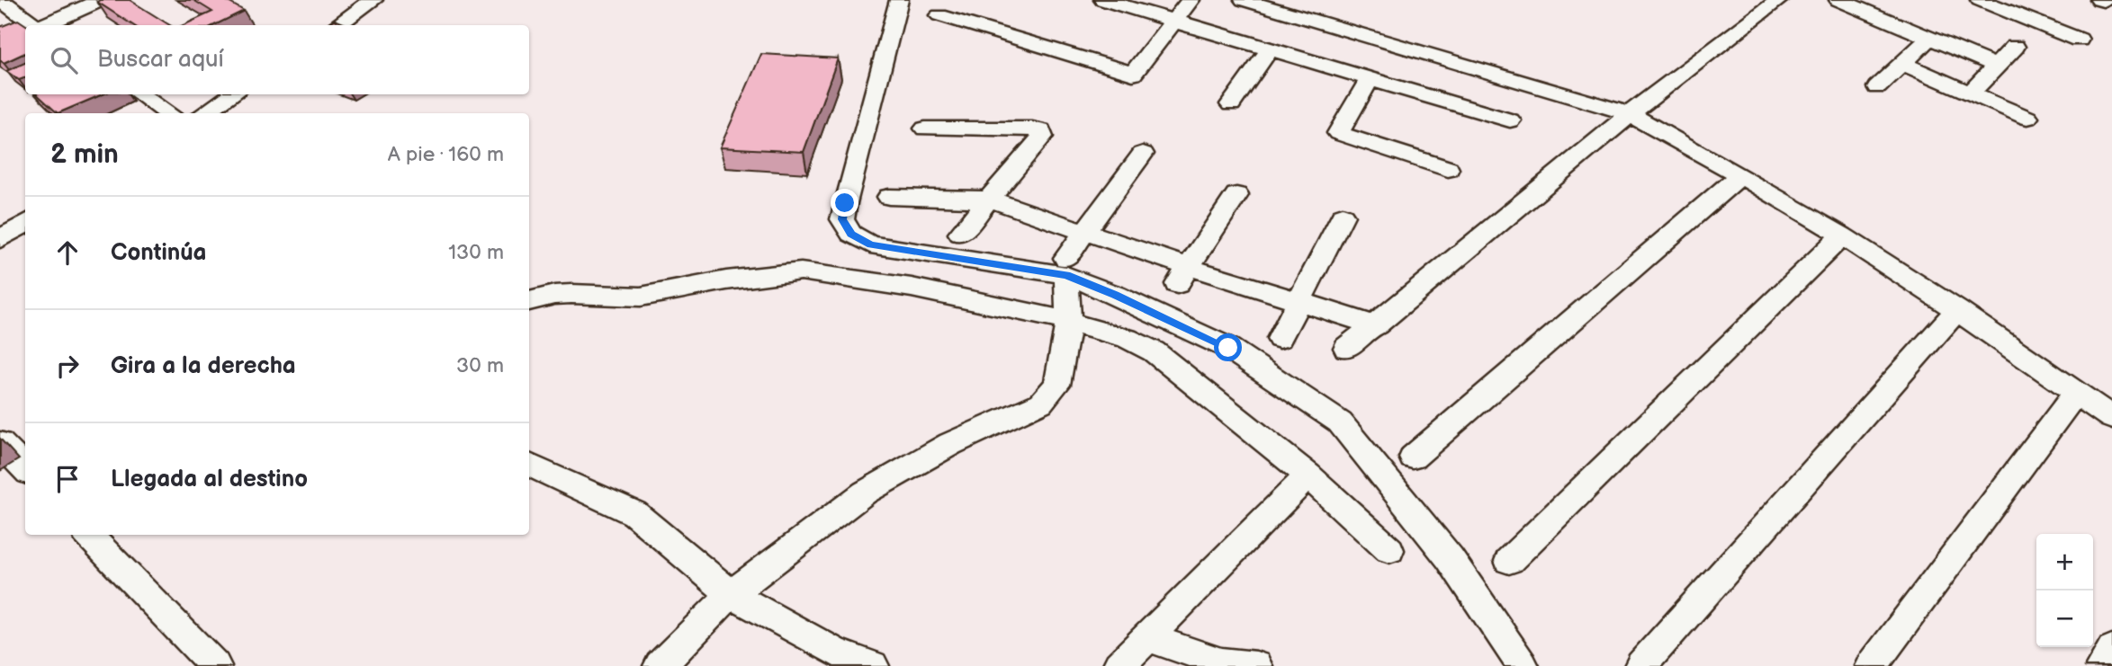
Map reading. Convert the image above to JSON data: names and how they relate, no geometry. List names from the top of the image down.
{
  "page": {
    "search": "Buscar aquí",
    "heading": ["2 min", "A pie · 160 m"],
    "list": [
      ["Continúa", "130 m"],
      ["Gira a la derecha", "30 m"],
      "Llegada al destino"
    ],
    "map_buttons": ["+", "−"]
  }
}
